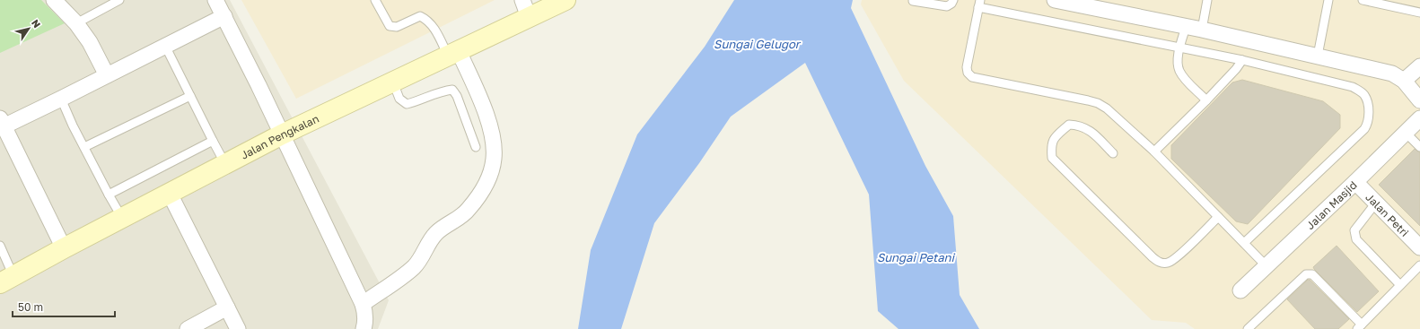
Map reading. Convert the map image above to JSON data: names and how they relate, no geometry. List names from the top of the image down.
{
  "streets": {
    "main road": ["Jalan Pengkalan"],
    "street": ["Jalan Masjid", "Jalan Petri"]
  },
  "crossings": [
    ["Jalan Masjid", "Jalan Petri"]
  ],
  "water": ["Sungai Gelugor", "Sungai Petani"],
  "scale_bar": "50 m",
  "north": "top right"
}
